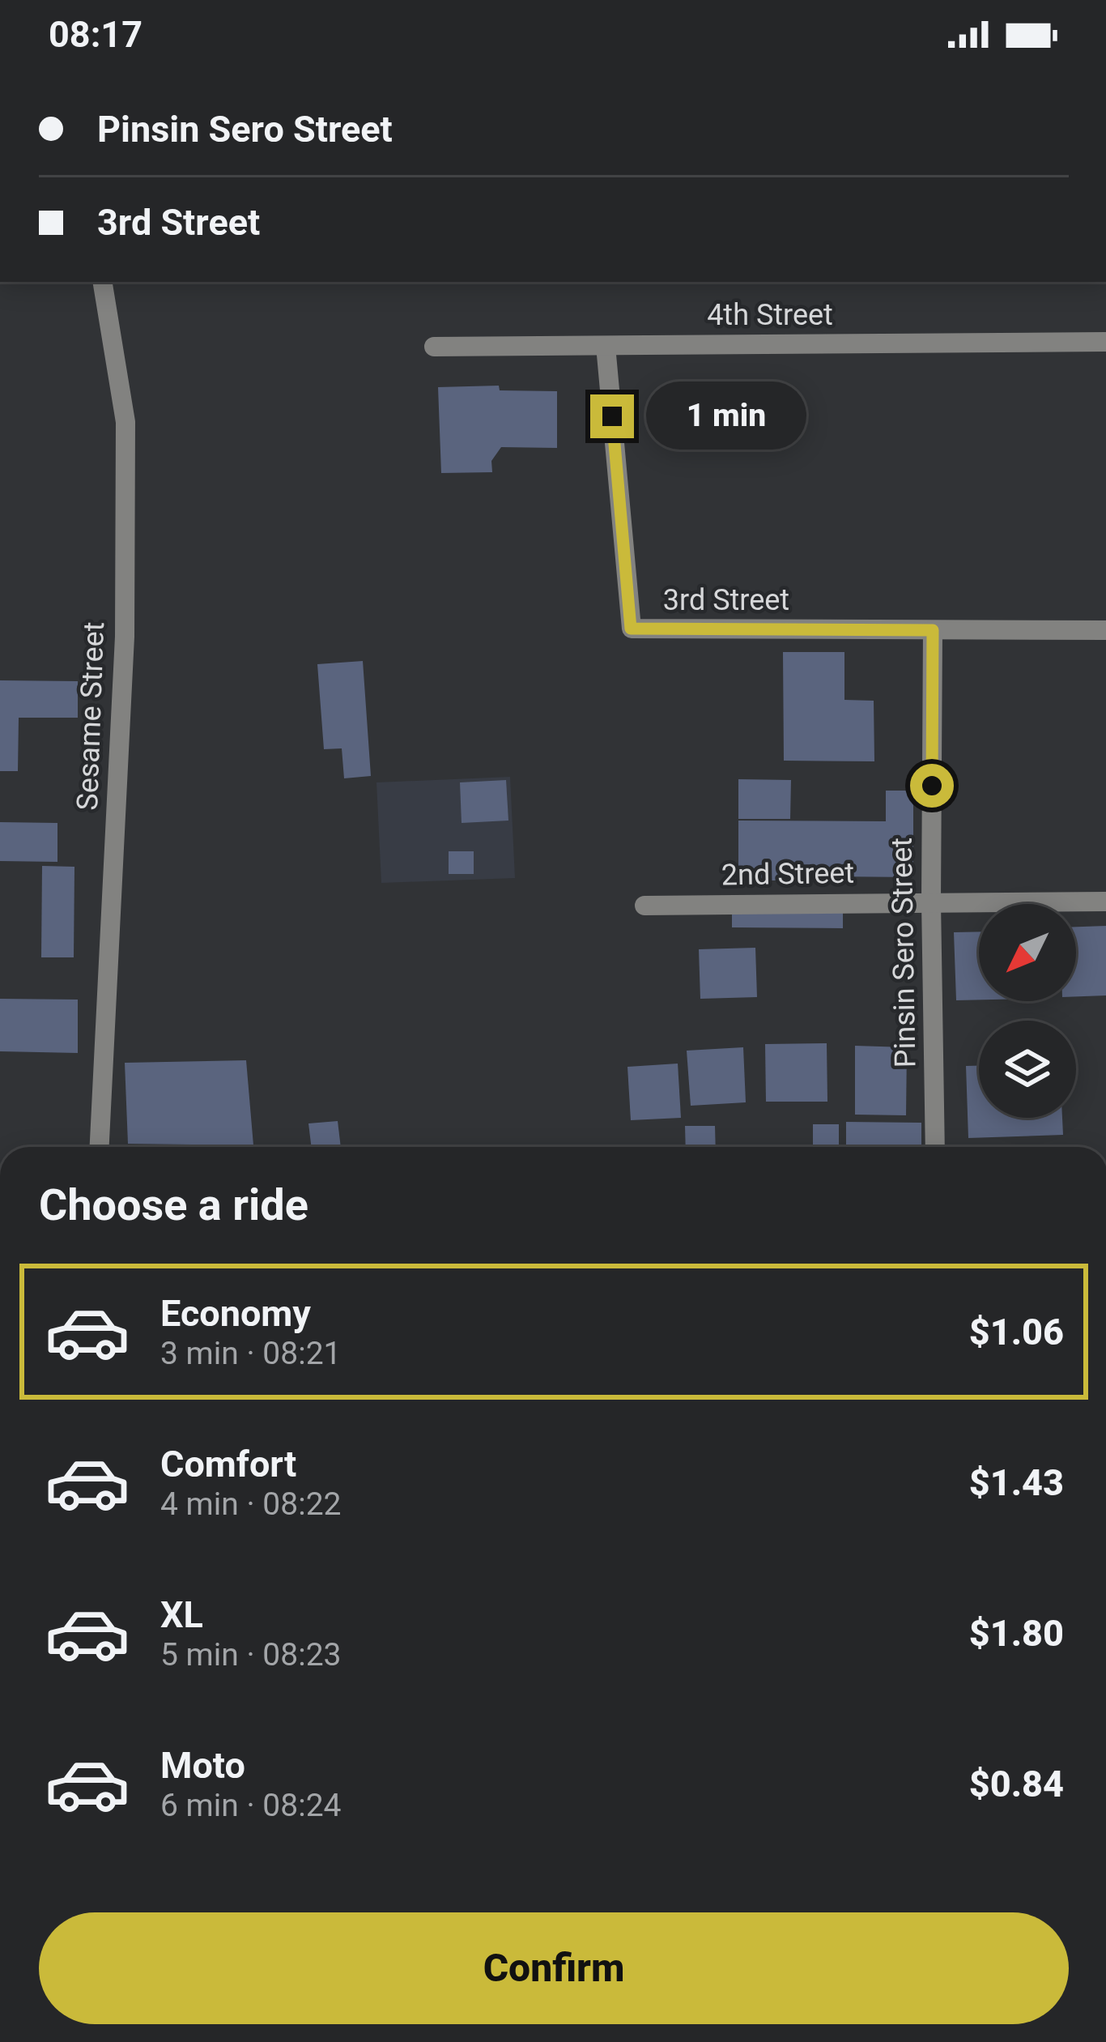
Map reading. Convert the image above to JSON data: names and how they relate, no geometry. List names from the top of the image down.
{
  "streets": {
    "street": [
      "4th Street",
      "3rd Street",
      "Sesame Street",
      "2nd Street",
      "Pinsin Sero Street"
    ]
  },
  "crossings": [
    ["4th Street", "3rd Street"],
    ["3rd Street", "Pinsin Sero Street"],
    ["2nd Street", "Pinsin Sero Street"]
  ],
  "north": "bottom left",
  "page": {
    "status": "08:17",
    "banner": ["Pinsin Sero Street", "3rd Street"],
    "bubble": "1 min",
    "heading": "Choose a ride",
    "list": [
      {
        "name": "Economy",
        "note": "3 min · 08:21",
        "value": "$1.06"
      },
      {
        "name": "Comfort",
        "note": "4 min · 08:22",
        "value": "$1.43"
      },
      {
        "name": "XL",
        "note": "5 min · 08:23",
        "value": "$1.80"
      },
      {
        "name": "Moto",
        "note": "6 min · 08:24",
        "value": "$0.84"
      }
    ],
    "buttons": "Confirm"
  }
}
